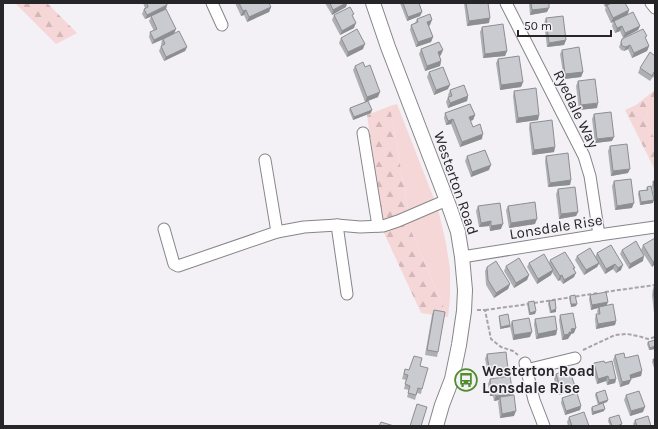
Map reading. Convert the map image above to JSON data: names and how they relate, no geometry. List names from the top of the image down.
{
  "streets": {
    "street": ["Ryedale Way", "Westerton Road", "Lonsdale Rise"]
  },
  "crossings": [
    ["Ryedale Way", "Lonsdale Rise"],
    ["Westerton Road", "Lonsdale Rise"]
  ],
  "places": {
    "bus stop": ["Westerton Road Lonsdale Rise"]
  },
  "scale_bar": "50 m"
}
